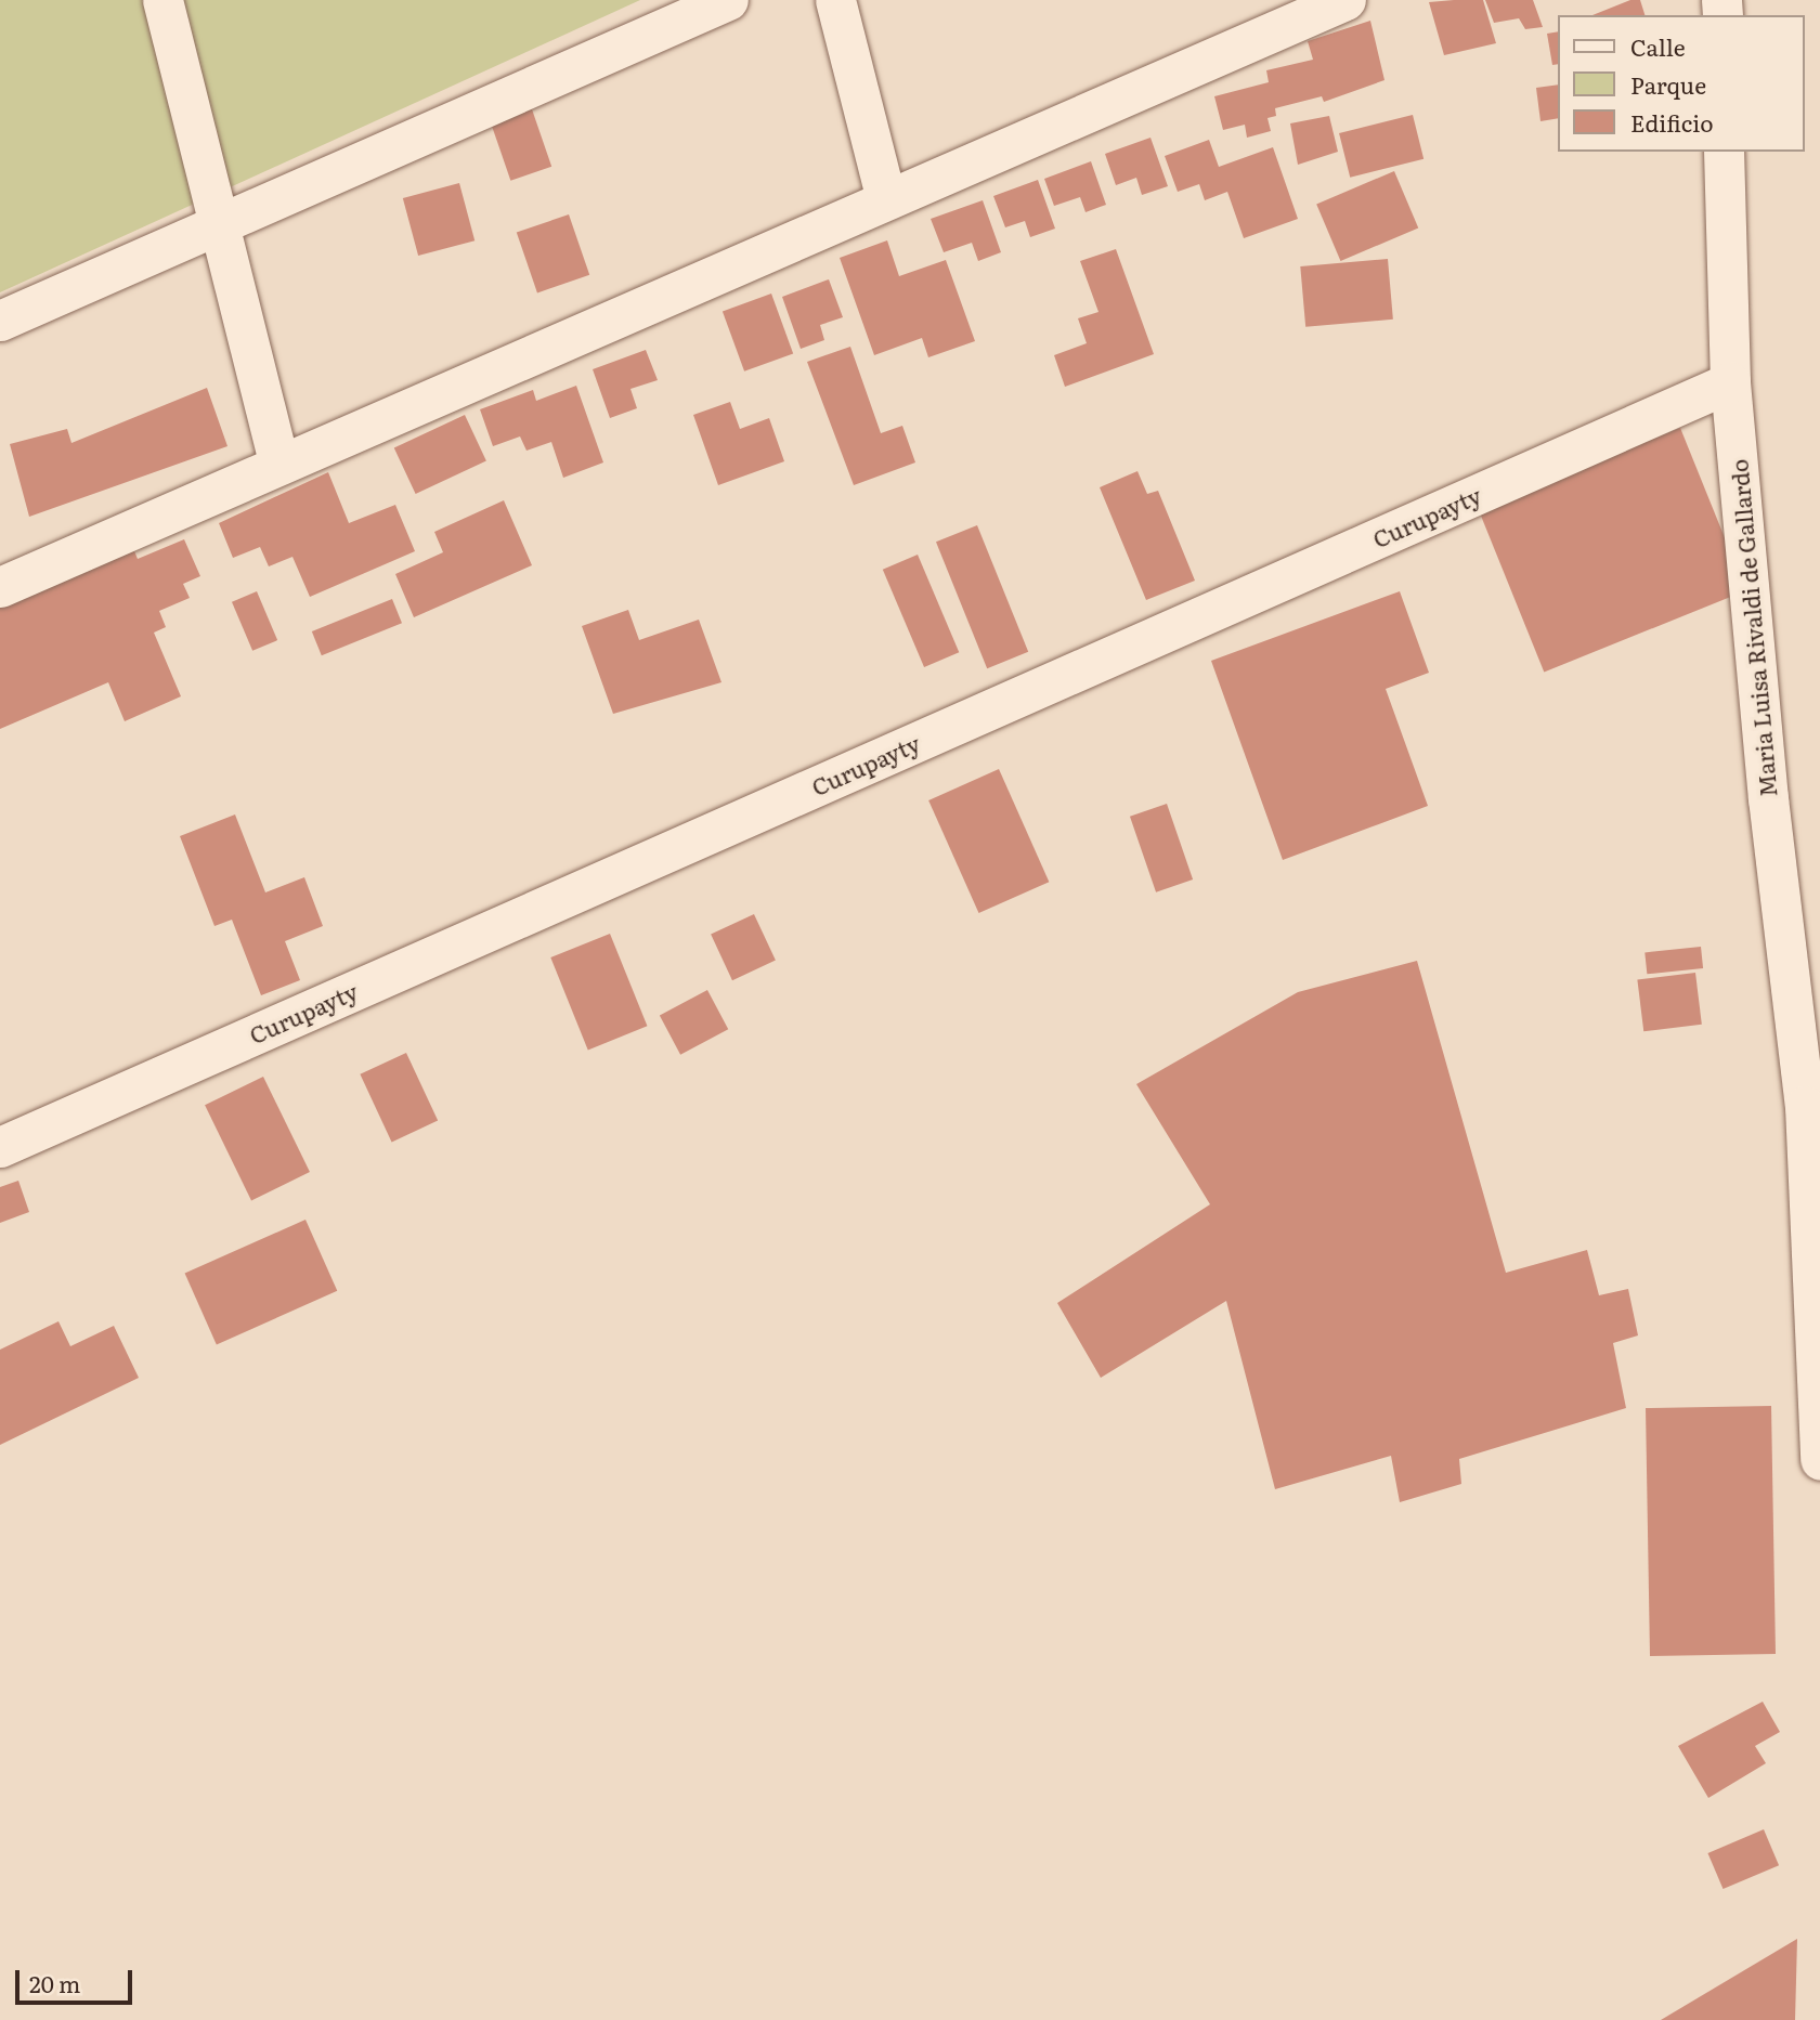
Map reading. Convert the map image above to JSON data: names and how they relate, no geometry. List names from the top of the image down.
{
  "streets": {
    "street": ["Curupayty", "Maria Luisa Rivaldi de Gallardo"]
  },
  "crossings": [
    ["Curupayty", "Maria Luisa Rivaldi de Gallardo"]
  ],
  "legend": ["Calle", "Parque", "Edificio"],
  "scale_bar": "20 m"
}
